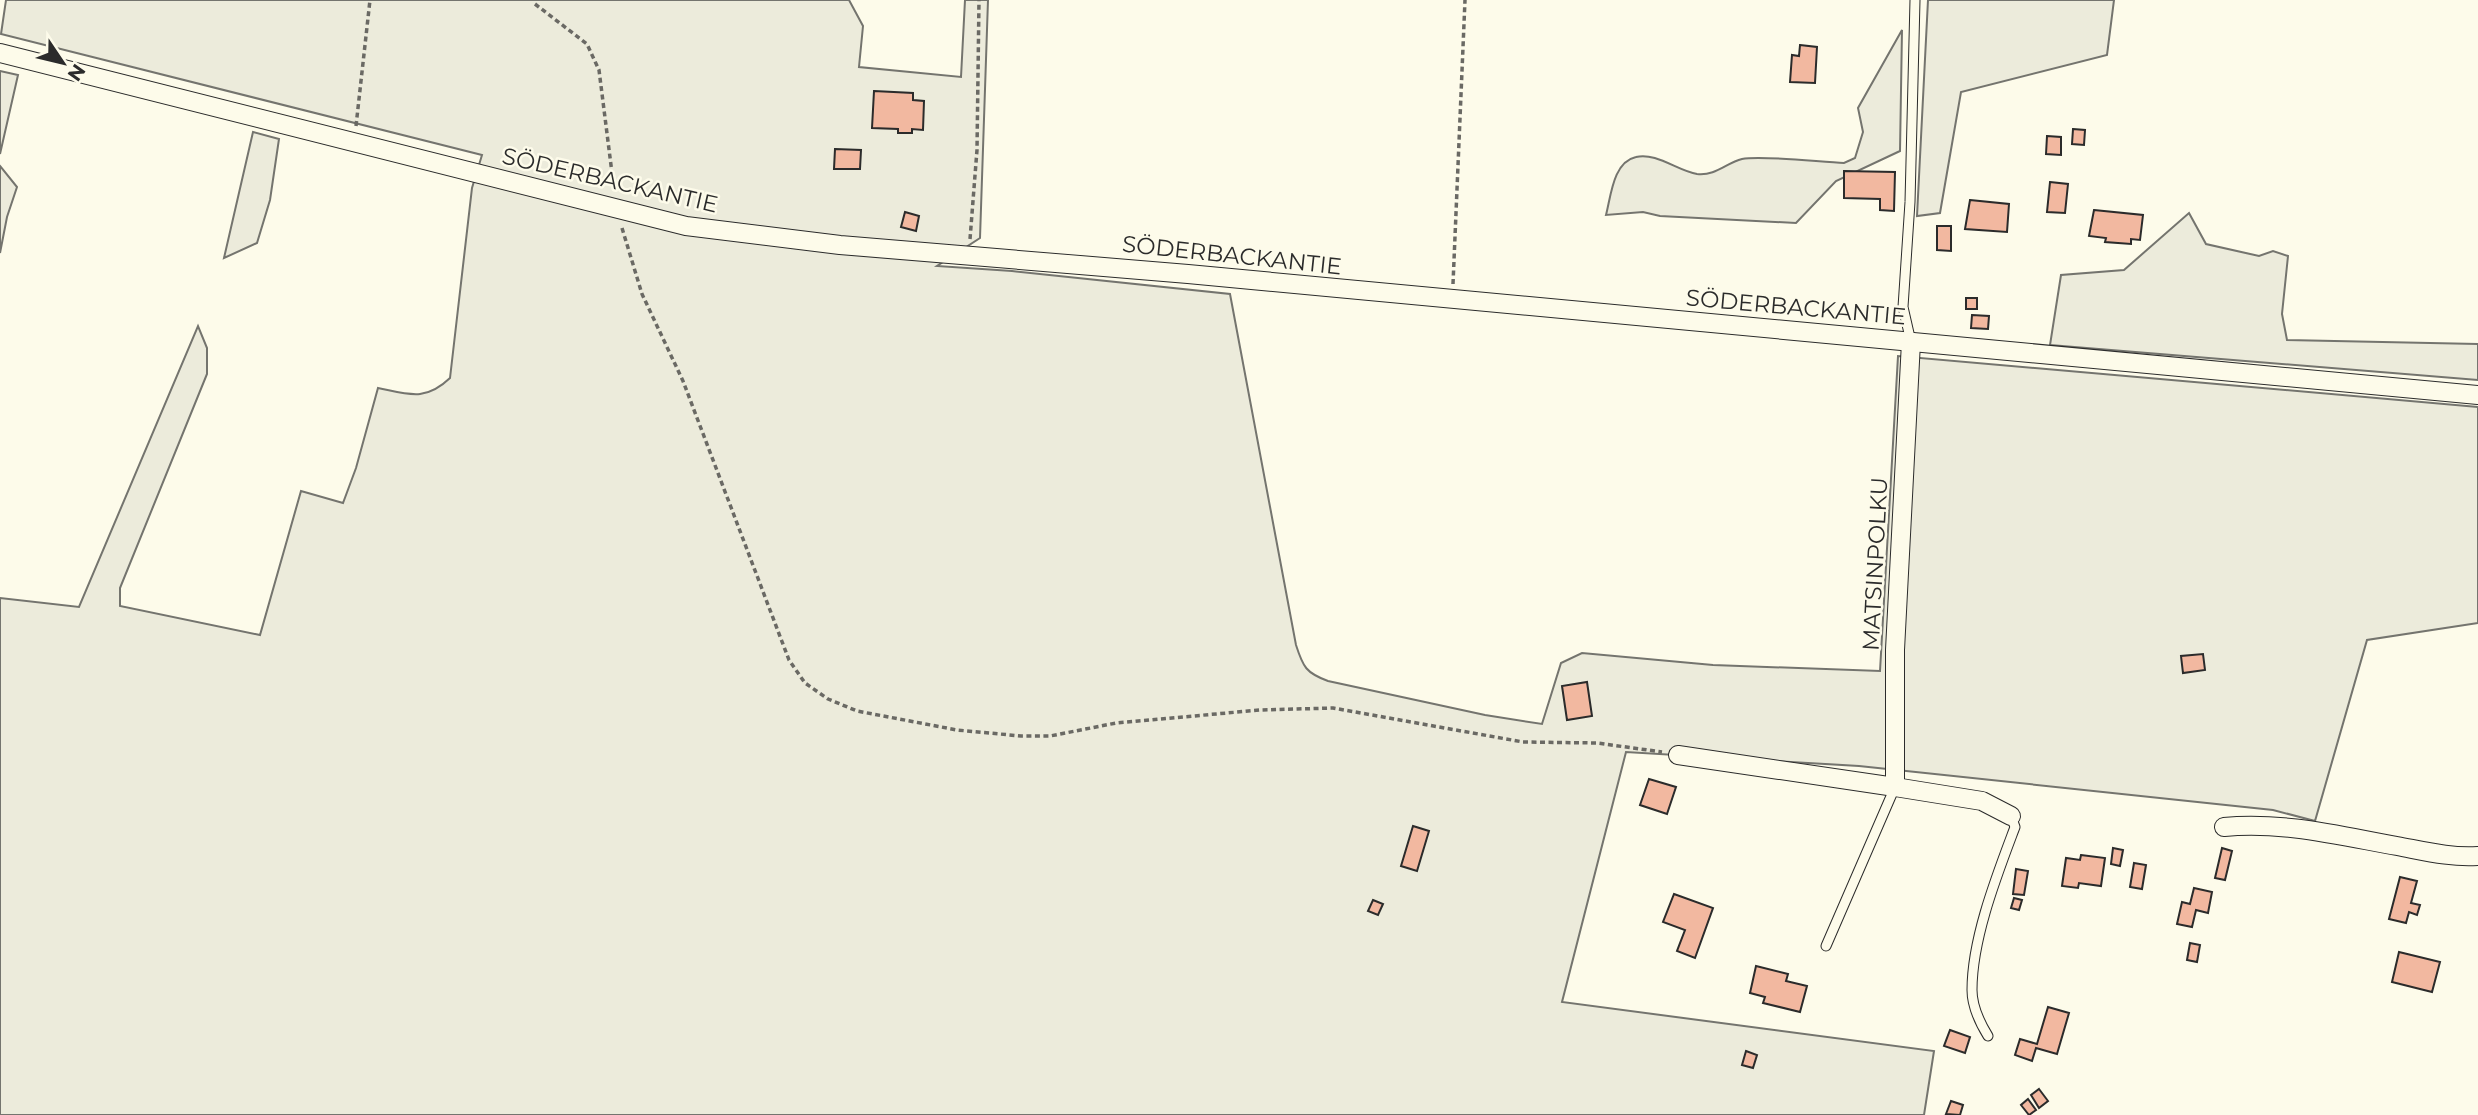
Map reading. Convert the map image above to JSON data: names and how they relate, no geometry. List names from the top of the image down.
{
  "streets": {
    "street": ["SÖDERBACKANTIE", "MATSINPOLKU"]
  },
  "crossings": [
    ["SÖDERBACKANTIE", "MATSINPOLKU"]
  ],
  "north": "bottom right"
}
